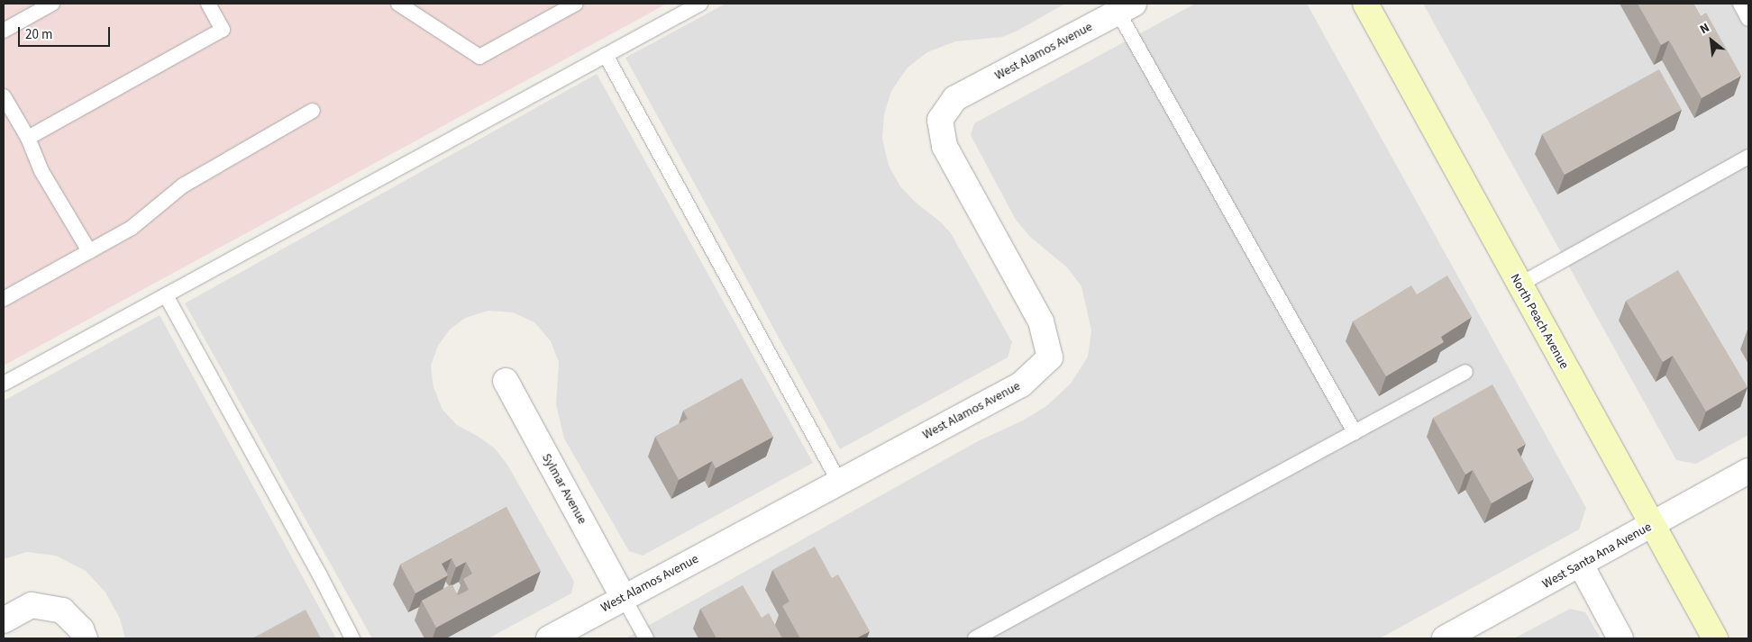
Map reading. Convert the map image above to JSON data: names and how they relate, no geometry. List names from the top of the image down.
{
  "streets": {
    "main road": ["North Peach Avenue"],
    "street": ["West Alamos Avenue", "Sylmar Avenue", "West Santa Ana Avenue"]
  },
  "crossings": [
    ["West Alamos Avenue", "Sylmar Avenue"],
    ["North Peach Avenue", "West Santa Ana Avenue"]
  ],
  "scale_bar": "20 m",
  "north": "top left"
}
